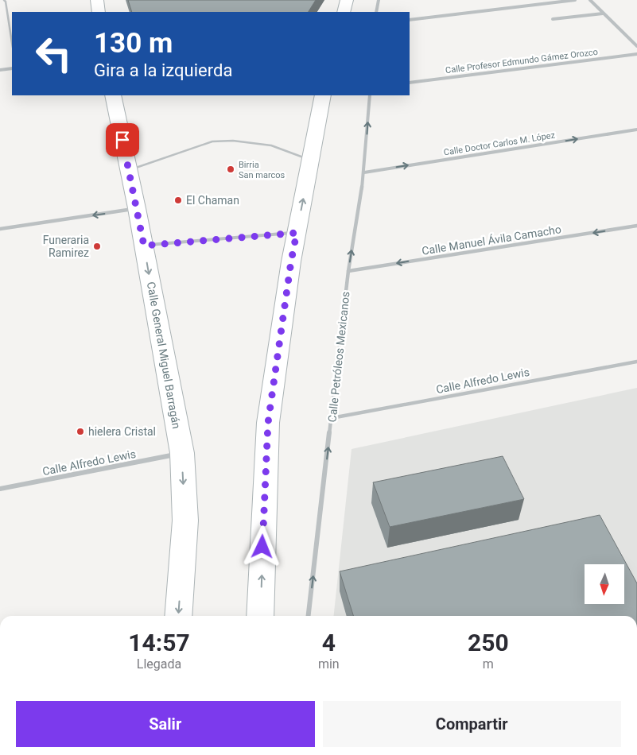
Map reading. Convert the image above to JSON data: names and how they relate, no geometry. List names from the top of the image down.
{
  "streets": {
    "main road": ["Calle General Miguel Barragán"],
    "street": [
      "Calle Profesor Edmundo Gámez Orozco",
      "Calle Doctor Carlos M. López",
      "Calle Manuel Ávila Camacho",
      "Calle Petróleos Mexicanos",
      "Calle Alfredo Lewis"
    ]
  },
  "crossings": [
    ["Calle Doctor Carlos M. López", "Calle Petróleos Mexicanos"],
    ["Calle Manuel Ávila Camacho", "Calle Petróleos Mexicanos"],
    ["Calle General Miguel Barragán", "Calle Alfredo Lewis"],
    ["Calle Petróleos Mexicanos", "Calle Alfredo Lewis"]
  ],
  "one_way": ["Calle Doctor Carlos M. López", "Calle Manuel Ávila Camacho", "Calle Petróleos Mexicanos"],
  "places": [
    "Birria San marcos",
    "El Chaman",
    "Funeraria Ramirez",
    "hielera Cristal"
  ],
  "north": "bottom",
  "page": {
    "turn": ["130 m", "Gira a la izquierda"],
    "eta": [
      "14:57",
      "Llegada",
      "4",
      "min",
      "250",
      "m"
    ],
    "buttons": ["Salir", "Compartir"]
  }
}
